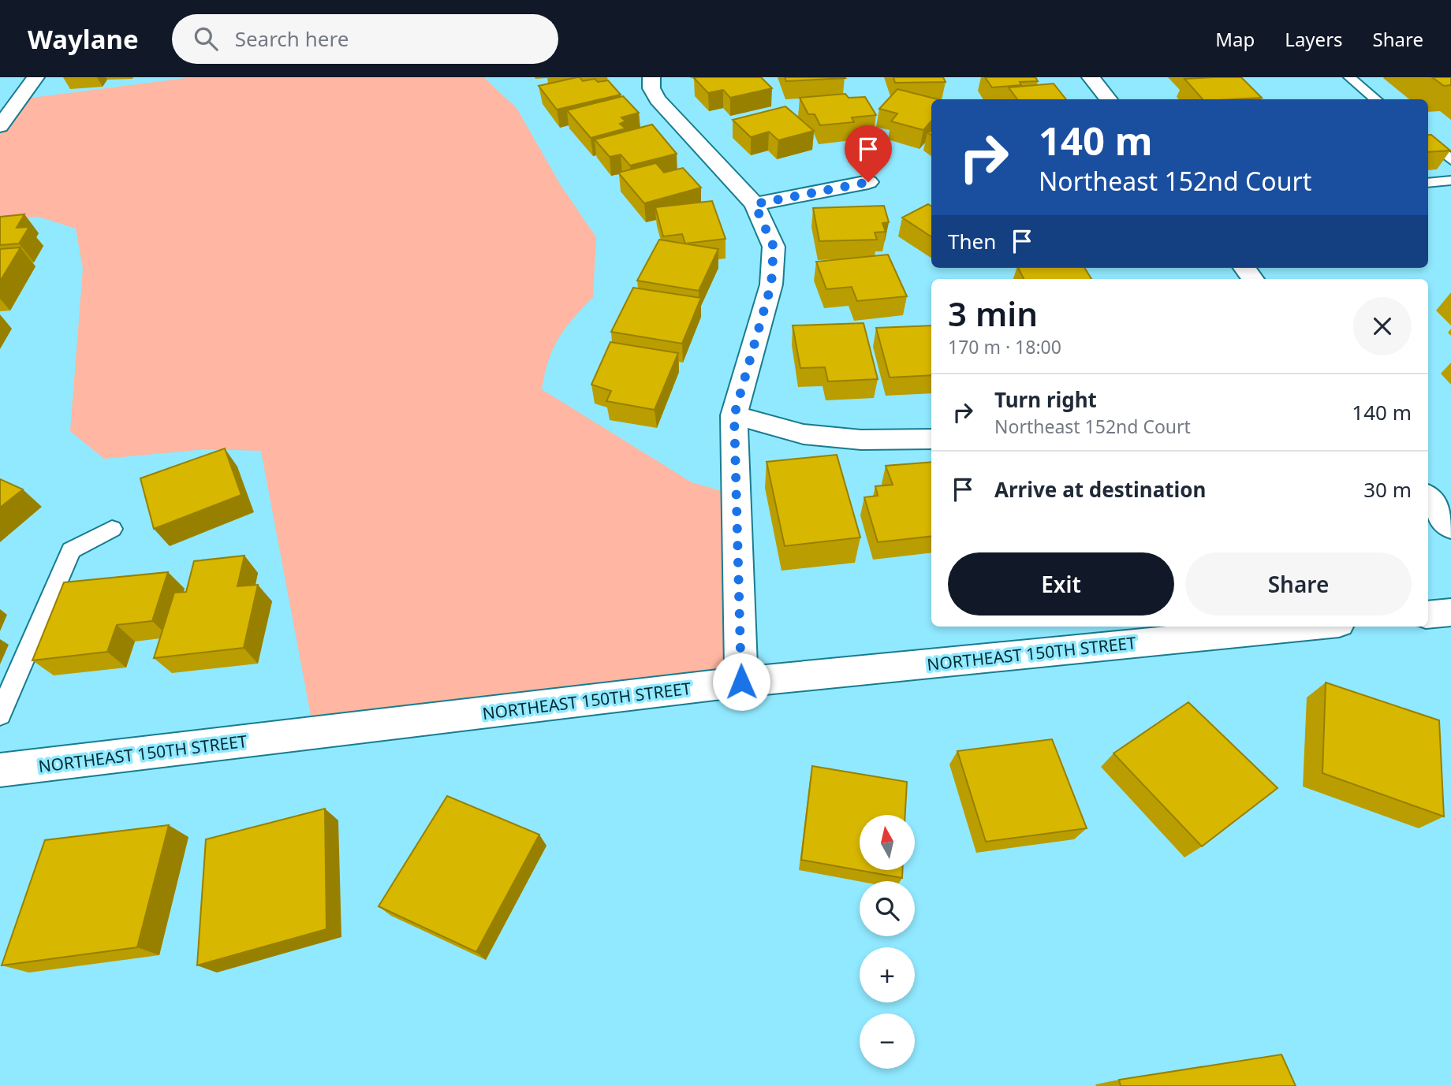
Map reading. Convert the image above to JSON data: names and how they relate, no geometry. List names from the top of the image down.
{
  "streets": {
    "street": ["NORTHEAST 150TH STREET"]
  },
  "north": "top",
  "page": {
    "header": "Waylane",
    "search": "Search here",
    "nav": ["Map", "Layers", "Share"],
    "turn": ["140 m", "Northeast 152nd Court"],
    "then": "Then",
    "heading": ["3 min", "170 m · 18:00"],
    "list": [
      {
        "name": "Turn right",
        "note": "Northeast 152nd Court",
        "value": "140 m"
      },
      {
        "name": "Arrive at destination",
        "value": "30 m"
      }
    ],
    "buttons": ["Exit", "Share"],
    "map_buttons": ["+", "−"]
  }
}
